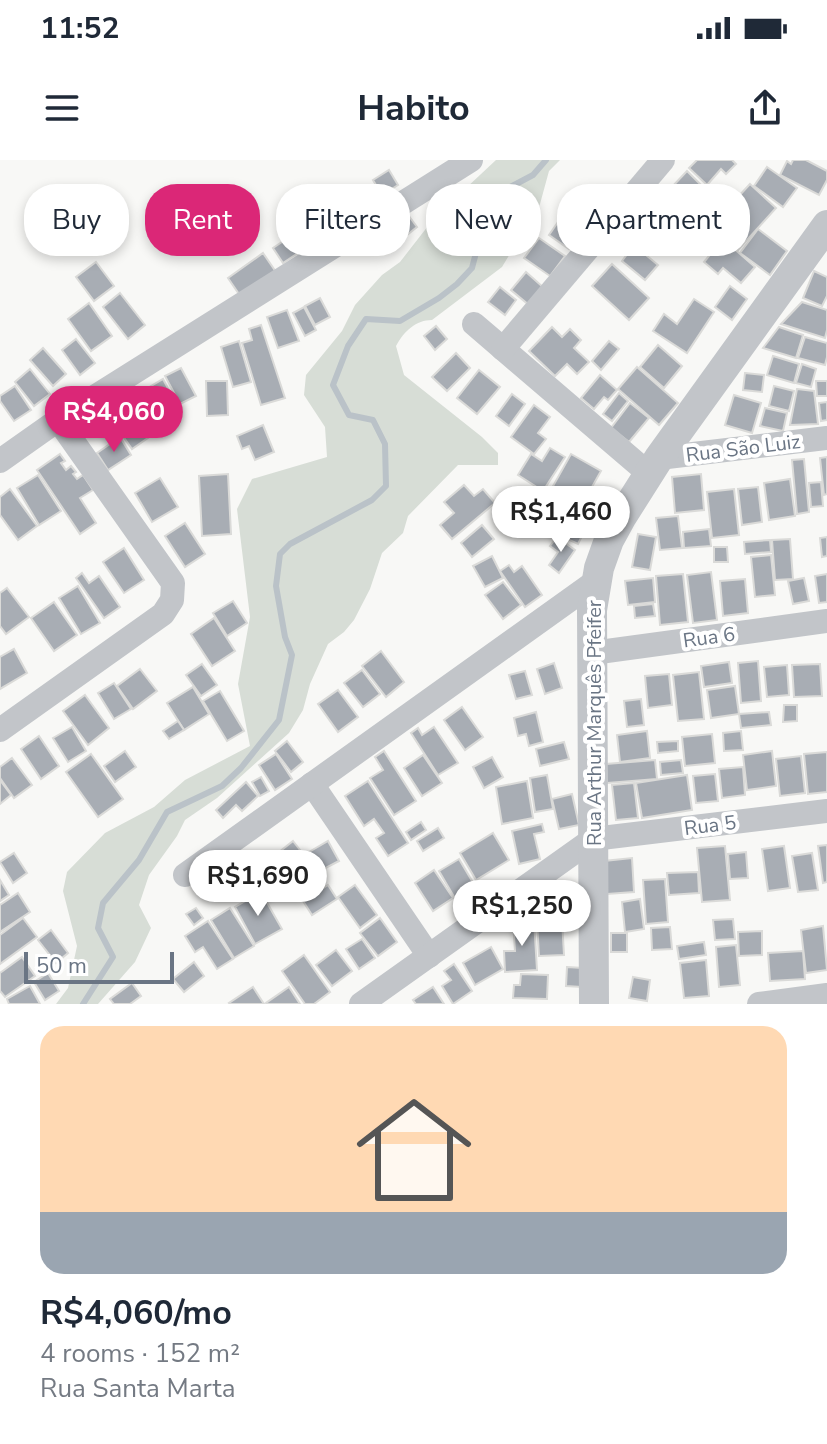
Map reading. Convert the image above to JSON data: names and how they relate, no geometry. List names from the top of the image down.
{
  "streets": {
    "street": [
      "Rua São Luiz",
      "Rua 6",
      "Rua Arthur Marquês Pfeifer",
      "Rua 5"
    ]
  },
  "crossings": [
    ["Rua São Luiz", "Rua Arthur Marquês Pfeifer"],
    ["Rua 6", "Rua Arthur Marquês Pfeifer"],
    ["Rua Arthur Marquês Pfeifer", "Rua 5"]
  ],
  "scale_bar": "50 m",
  "page": {
    "status": "11:52",
    "header": "Habito",
    "chip": [
      "Buy",
      "Rent",
      "Filters",
      "New",
      "Apartment"
    ],
    "price": [
      "R$4,060",
      "R$1,460",
      "R$1,690",
      "R$1,250"
    ],
    "scale": "50 m",
    "list": [
      {
        "name": "R$4,060/mo",
        "note": "4 rooms · 152 m² · Rua Santa Marta"
      }
    ]
  }
}
